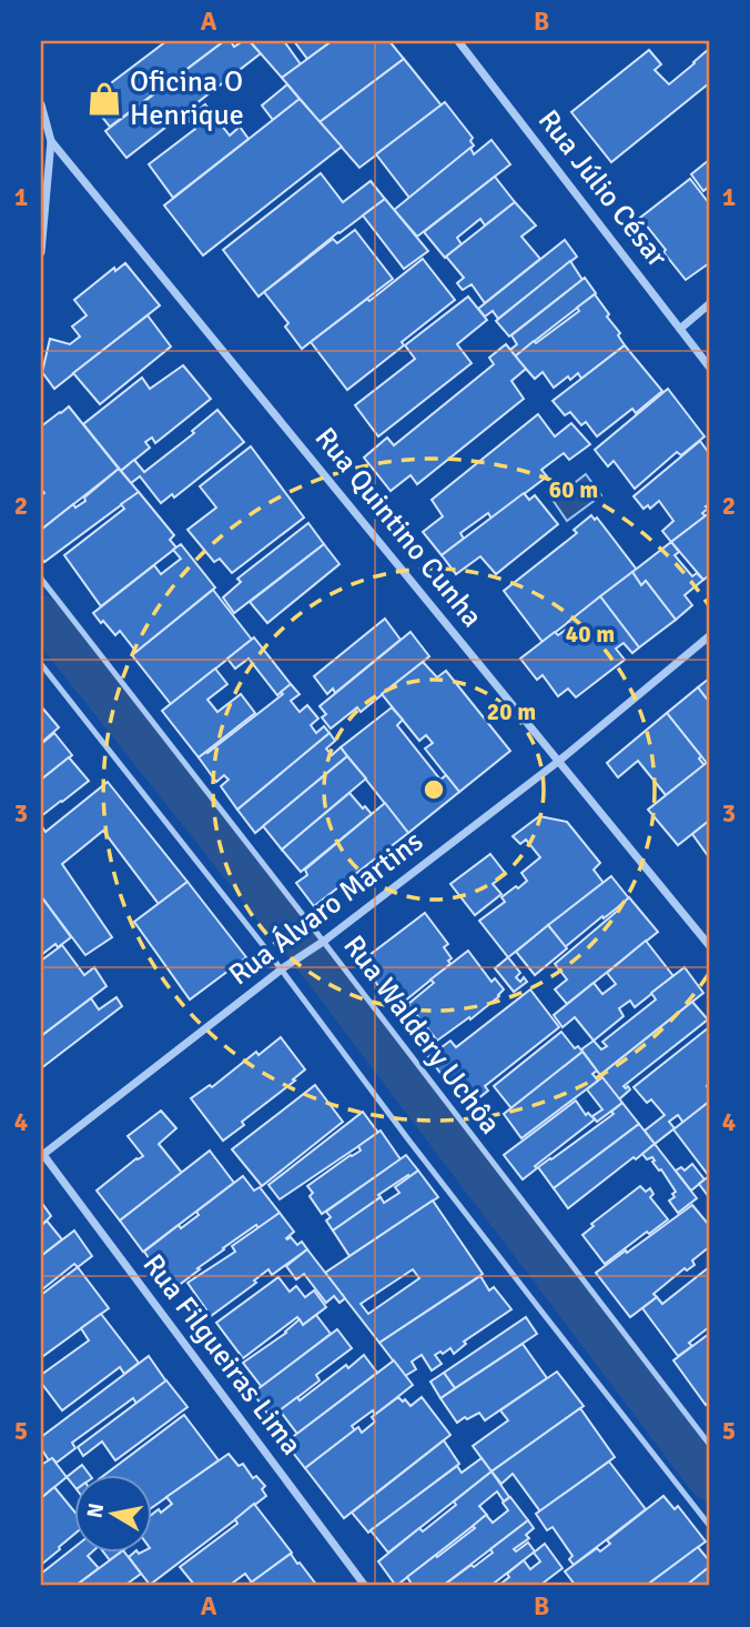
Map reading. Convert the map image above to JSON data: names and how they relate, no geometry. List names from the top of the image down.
{
  "streets": {
    "street": [
      "Rua Júlio César",
      "Rua Quintino Cunha",
      "Rua Álvaro Martins",
      "Rua Filgueiras Lima"
    ],
    "lane": ["Rua Waldery Uchôa"]
  },
  "crossings": [
    ["Rua Quintino Cunha", "Rua Álvaro Martins"],
    ["Rua Álvaro Martins", "Rua Waldery Uchôa"],
    ["Rua Álvaro Martins", "Rua Filgueiras Lima"]
  ],
  "places": {
    "shop": ["Oficina O Henrique"]
  },
  "north": "left",
  "grid": {
    "columns": ["A", "B"],
    "rows": [
      "1",
      "2",
      "3",
      "4",
      "5"
    ]
  },
  "rings": ["60 m", "40 m", "20 m"]
}
